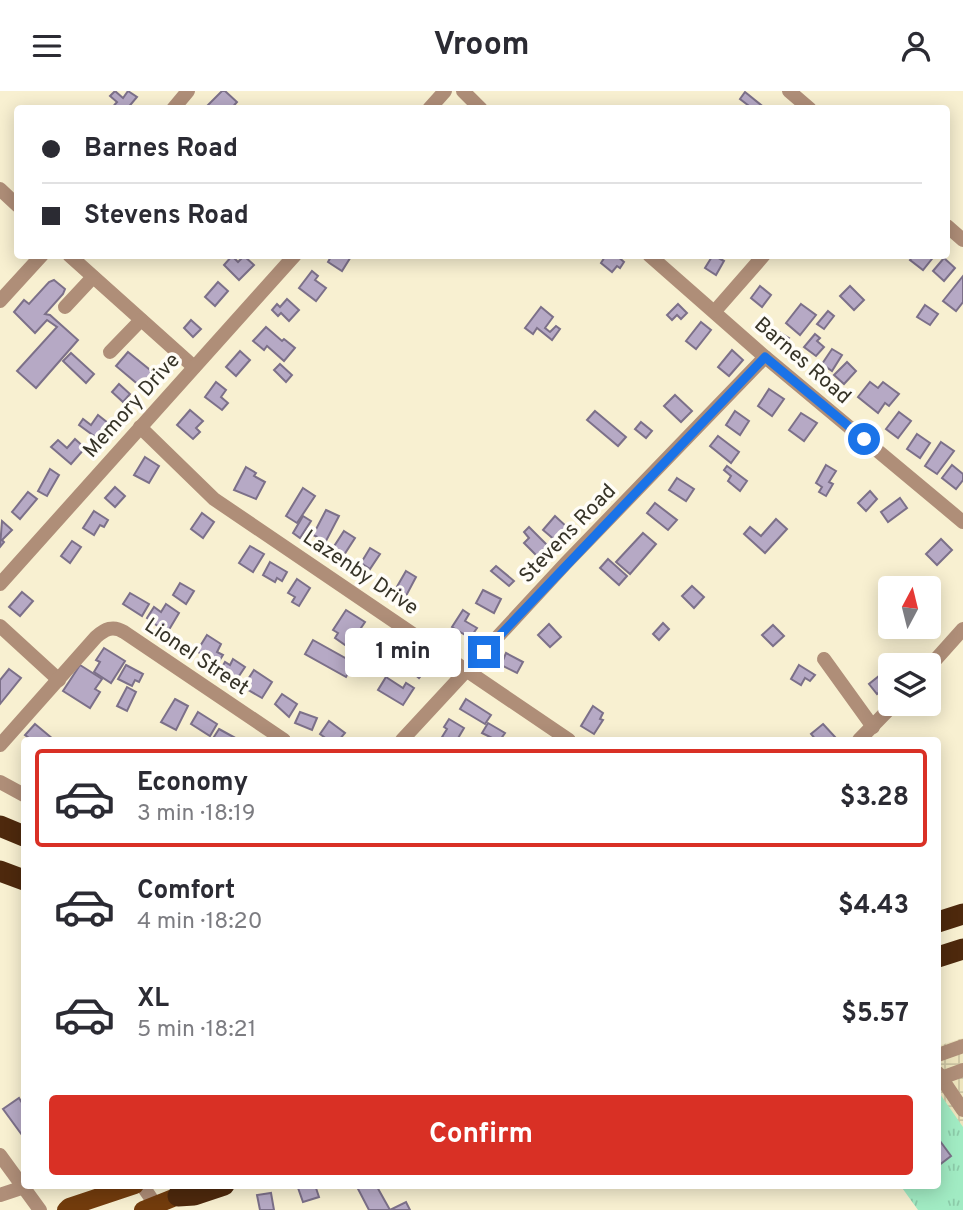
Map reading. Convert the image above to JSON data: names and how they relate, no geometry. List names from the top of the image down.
{
  "streets": {
    "street": [
      "Barnes Road",
      "Memory Drive",
      "Stevens Road",
      "Lazenby Drive",
      "Lionel Street"
    ]
  },
  "crossings": [
    ["Barnes Road", "Stevens Road"],
    ["Memory Drive", "Lazenby Drive"],
    ["Stevens Road", "Lazenby Drive"]
  ],
  "north": "top",
  "page": {
    "header": "Vroom",
    "banner": ["Barnes Road", "Stevens Road"],
    "bubble": "1 min",
    "list": [
      {
        "name": "Economy",
        "note": "3 min · 18:19",
        "value": "$3.28"
      },
      {
        "name": "Comfort",
        "note": "4 min · 18:20",
        "value": "$4.43"
      },
      {
        "name": "XL",
        "note": "5 min · 18:21",
        "value": "$5.57"
      }
    ],
    "buttons": "Confirm"
  }
}
